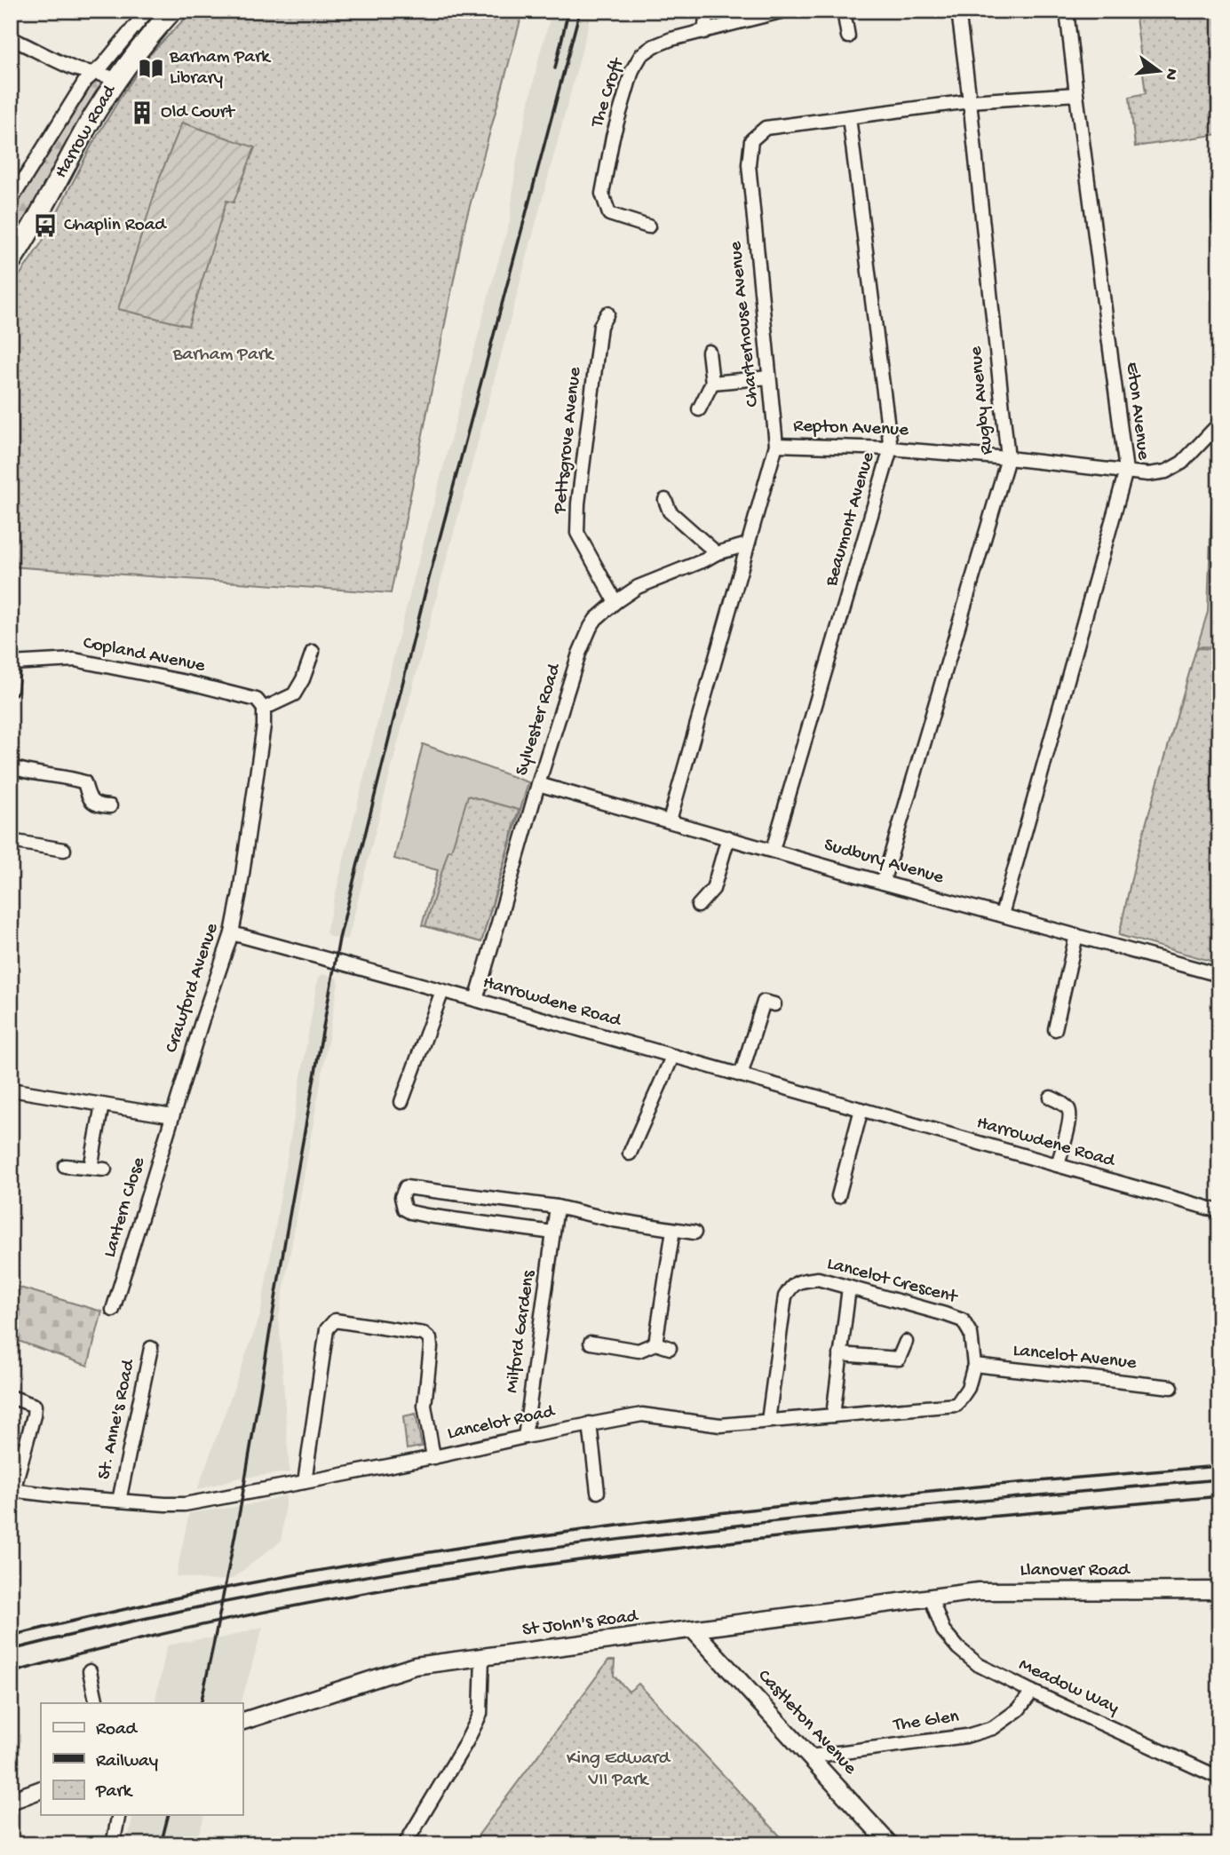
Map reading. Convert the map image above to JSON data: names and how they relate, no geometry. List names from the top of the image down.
{
  "streets": {
    "main road": ["Harrow Road"],
    "street": [
      "The Croft",
      "Charterhouse Avenue",
      "Rugby Avenue",
      "Eton Avenue",
      "Repton Avenue",
      "Pettsgrove Avenue",
      "Beaumont Avenue",
      "Copland Avenue",
      "Sylvester Road",
      "Sudbury Avenue",
      "Crawford Avenue",
      "Harrowdene Road",
      "Lantern Close",
      "Lancelot Crescent",
      "Milford Gardens",
      "Lancelot Avenue",
      "St. Anne's Road",
      "Lancelot Road",
      "Llanover Road",
      "St John's Road",
      "Meadow Way",
      "The Glen",
      "Castleton Avenue"
    ]
  },
  "crossings": [
    ["Charterhouse Avenue", "Rugby Avenue"],
    ["Charterhouse Avenue", "Eton Avenue"],
    ["Charterhouse Avenue", "Repton Avenue"],
    ["Charterhouse Avenue", "Beaumont Avenue"],
    ["Charterhouse Avenue", "Sylvester Road"],
    ["Charterhouse Avenue", "Sudbury Avenue"],
    ["Rugby Avenue", "Repton Avenue"],
    ["Rugby Avenue", "Sudbury Avenue"],
    ["Eton Avenue", "Repton Avenue"],
    ["Eton Avenue", "Sudbury Avenue"],
    ["Repton Avenue", "Beaumont Avenue"],
    ["Pettsgrove Avenue", "Sylvester Road"],
    ["Beaumont Avenue", "Sudbury Avenue"],
    ["Copland Avenue", "Crawford Avenue"],
    ["Sylvester Road", "Sudbury Avenue"],
    ["Sylvester Road", "Harrowdene Road"],
    ["Crawford Avenue", "Harrowdene Road"],
    ["Crawford Avenue", "Lantern Close"],
    ["Lancelot Crescent", "Lancelot Avenue"],
    ["Lancelot Crescent", "Lancelot Road"],
    ["Milford Gardens", "Lancelot Road"],
    ["Lancelot Avenue", "Lancelot Road"],
    ["St. Anne's Road", "Lancelot Road"],
    ["Llanover Road", "St John's Road"],
    ["Llanover Road", "Meadow Way"],
    ["St John's Road", "Meadow Way"],
    ["St John's Road", "Castleton Avenue"],
    ["Meadow Way", "The Glen"],
    ["The Glen", "Castleton Avenue"]
  ],
  "parks": ["Barham Park", "King Edward VII Park"],
  "places": {
    "library": ["Barham Park Library"],
    "building": ["Old Court"],
    "bus stop": ["Chaplin Road"]
  },
  "legend": ["Road", "Railway", "Park"],
  "north": "right"
}
